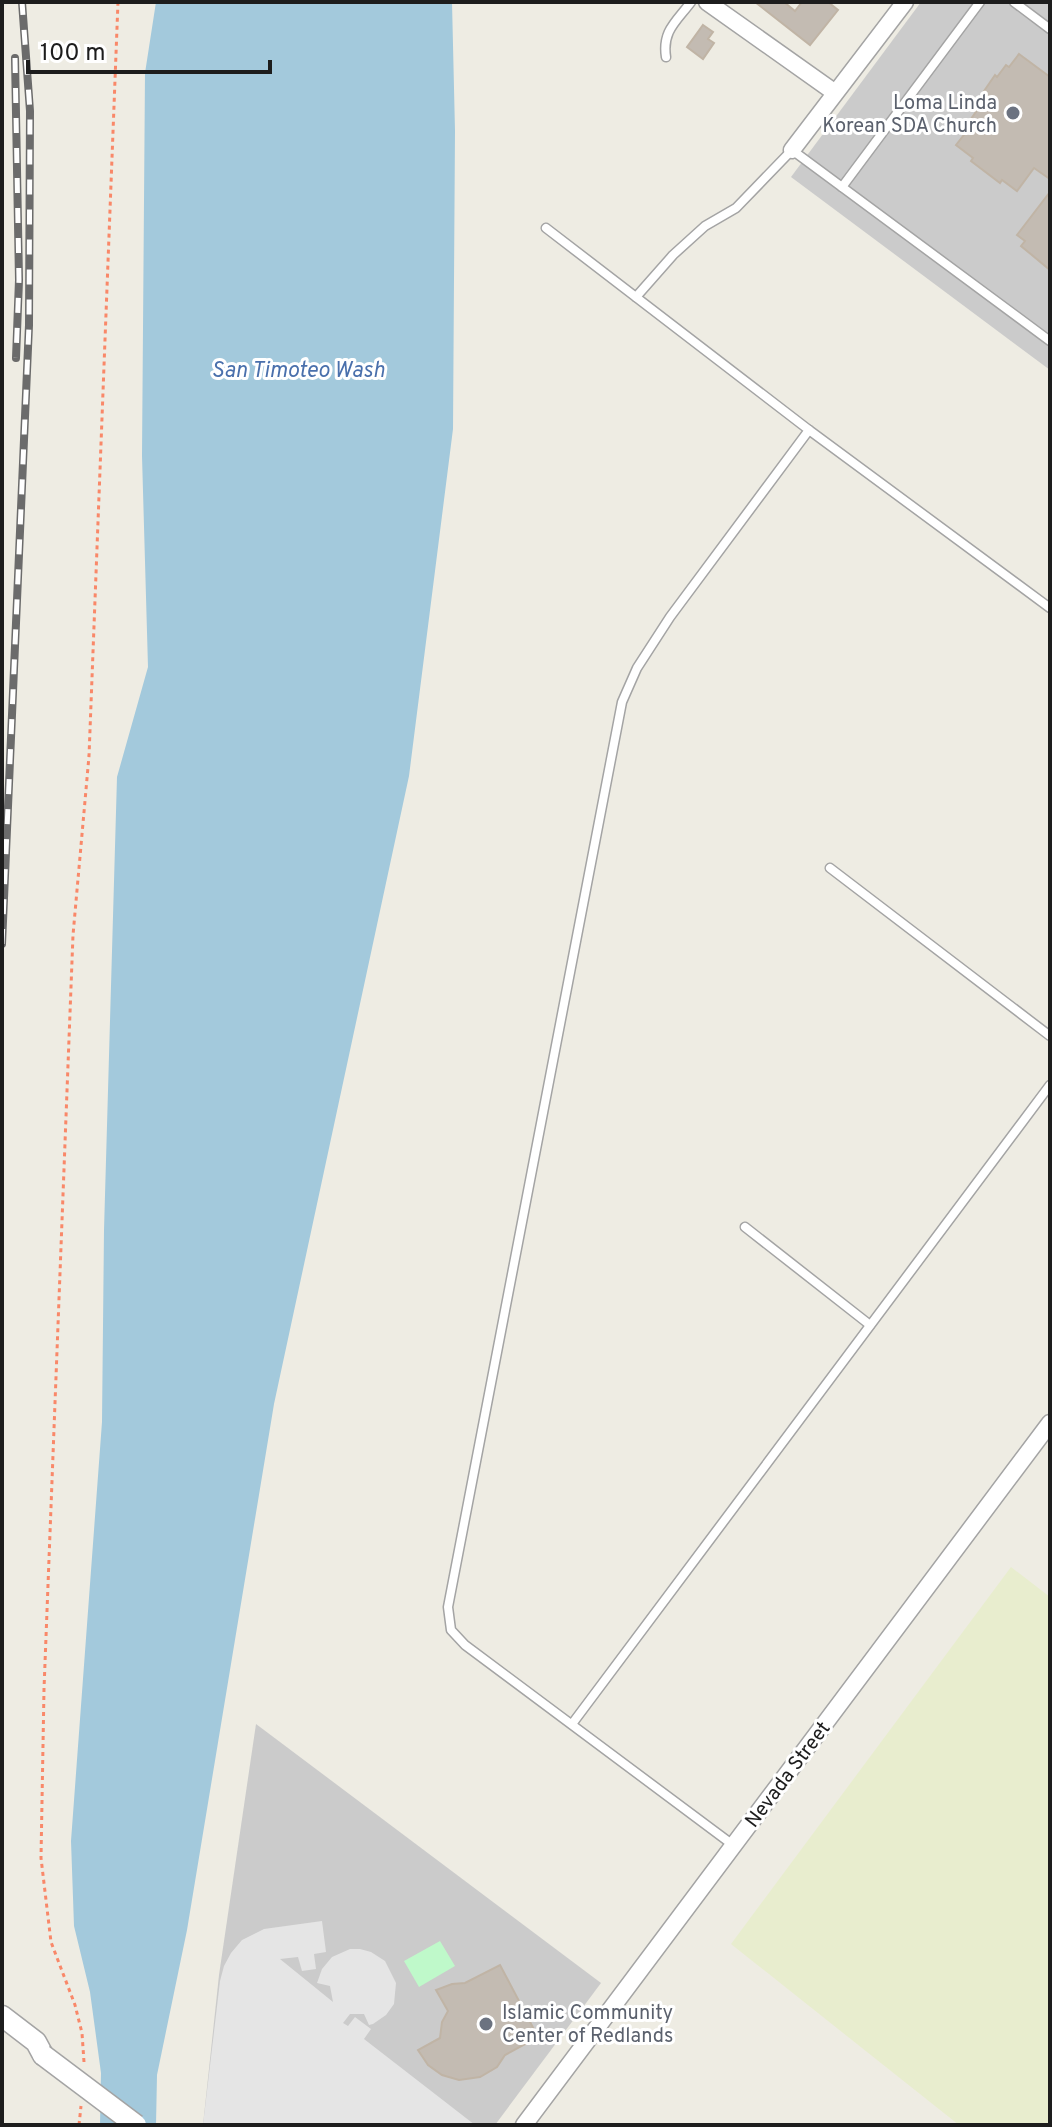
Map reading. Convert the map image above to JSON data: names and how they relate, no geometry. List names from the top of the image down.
{
  "streets": {
    "street": ["Nevada Street"]
  },
  "water": ["San Timoteo Wash"],
  "places": ["Loma Linda Korean SDA Church", "Islamic Community Center of Redlands"],
  "scale_bar": "100 m"
}
